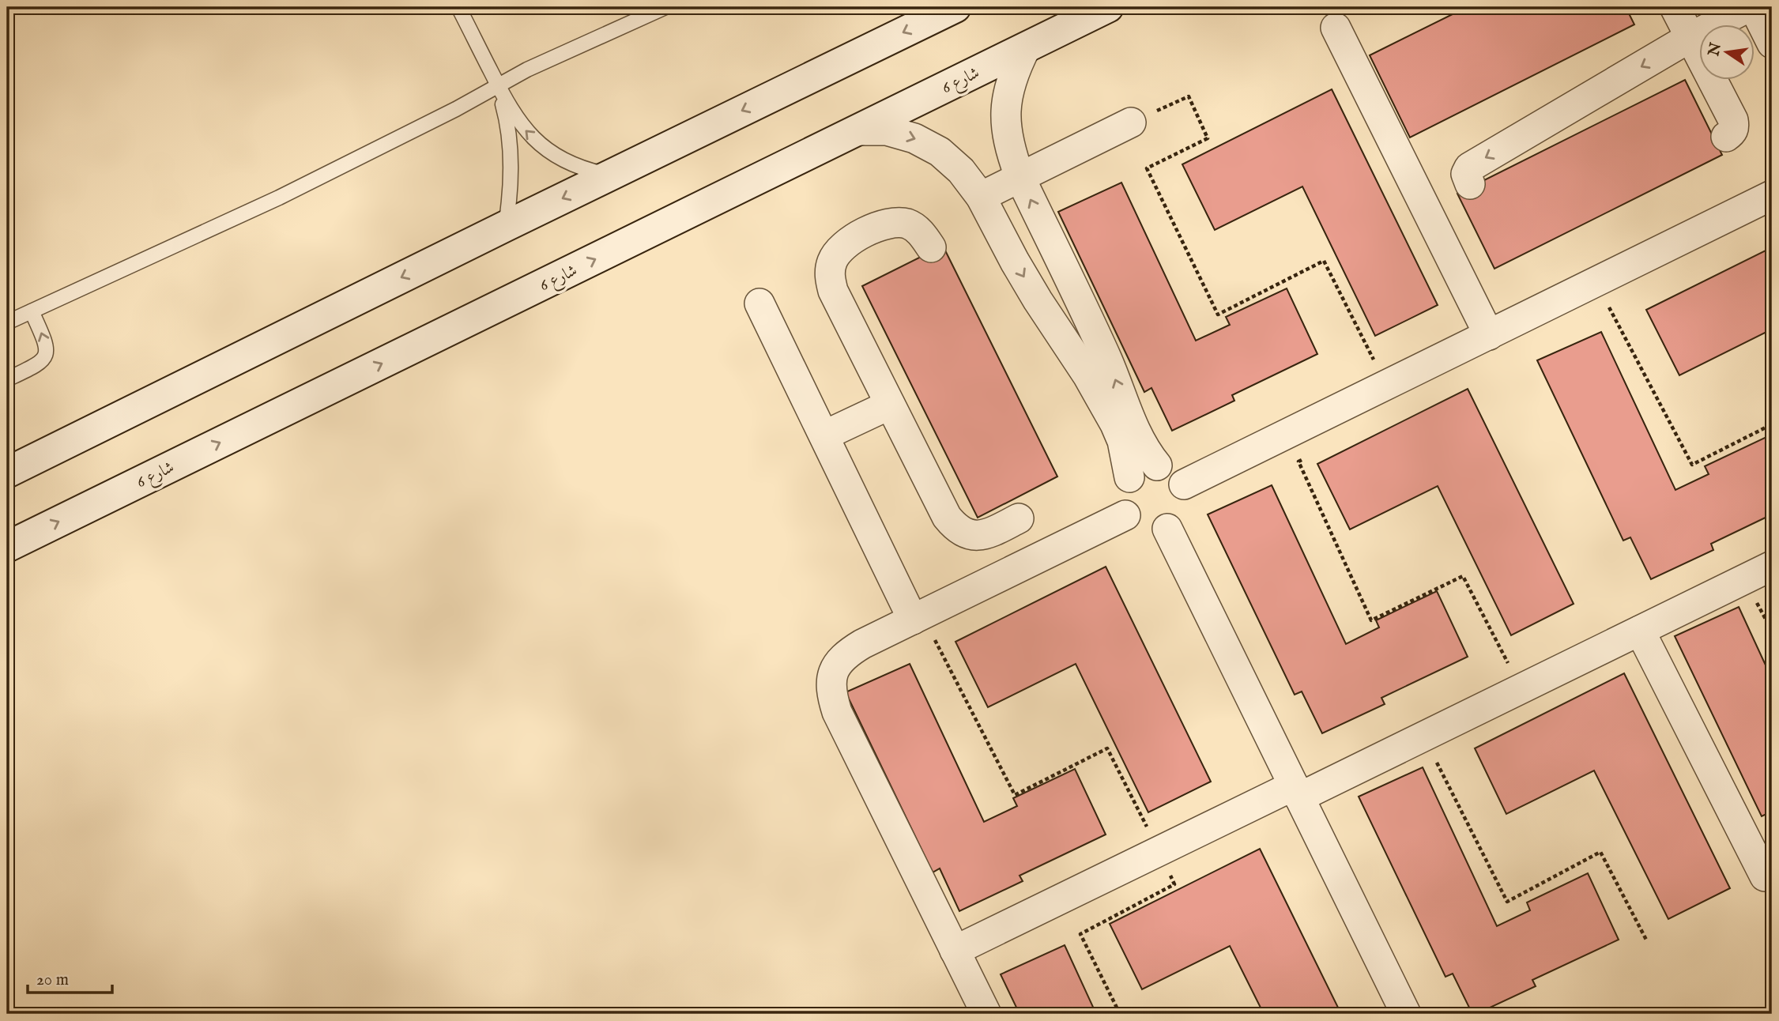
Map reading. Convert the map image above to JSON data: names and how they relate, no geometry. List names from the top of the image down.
{
  "streets": {
    "main road": ["شارع 6"]
  },
  "scale_bar": "20 m",
  "north": "left"
}
